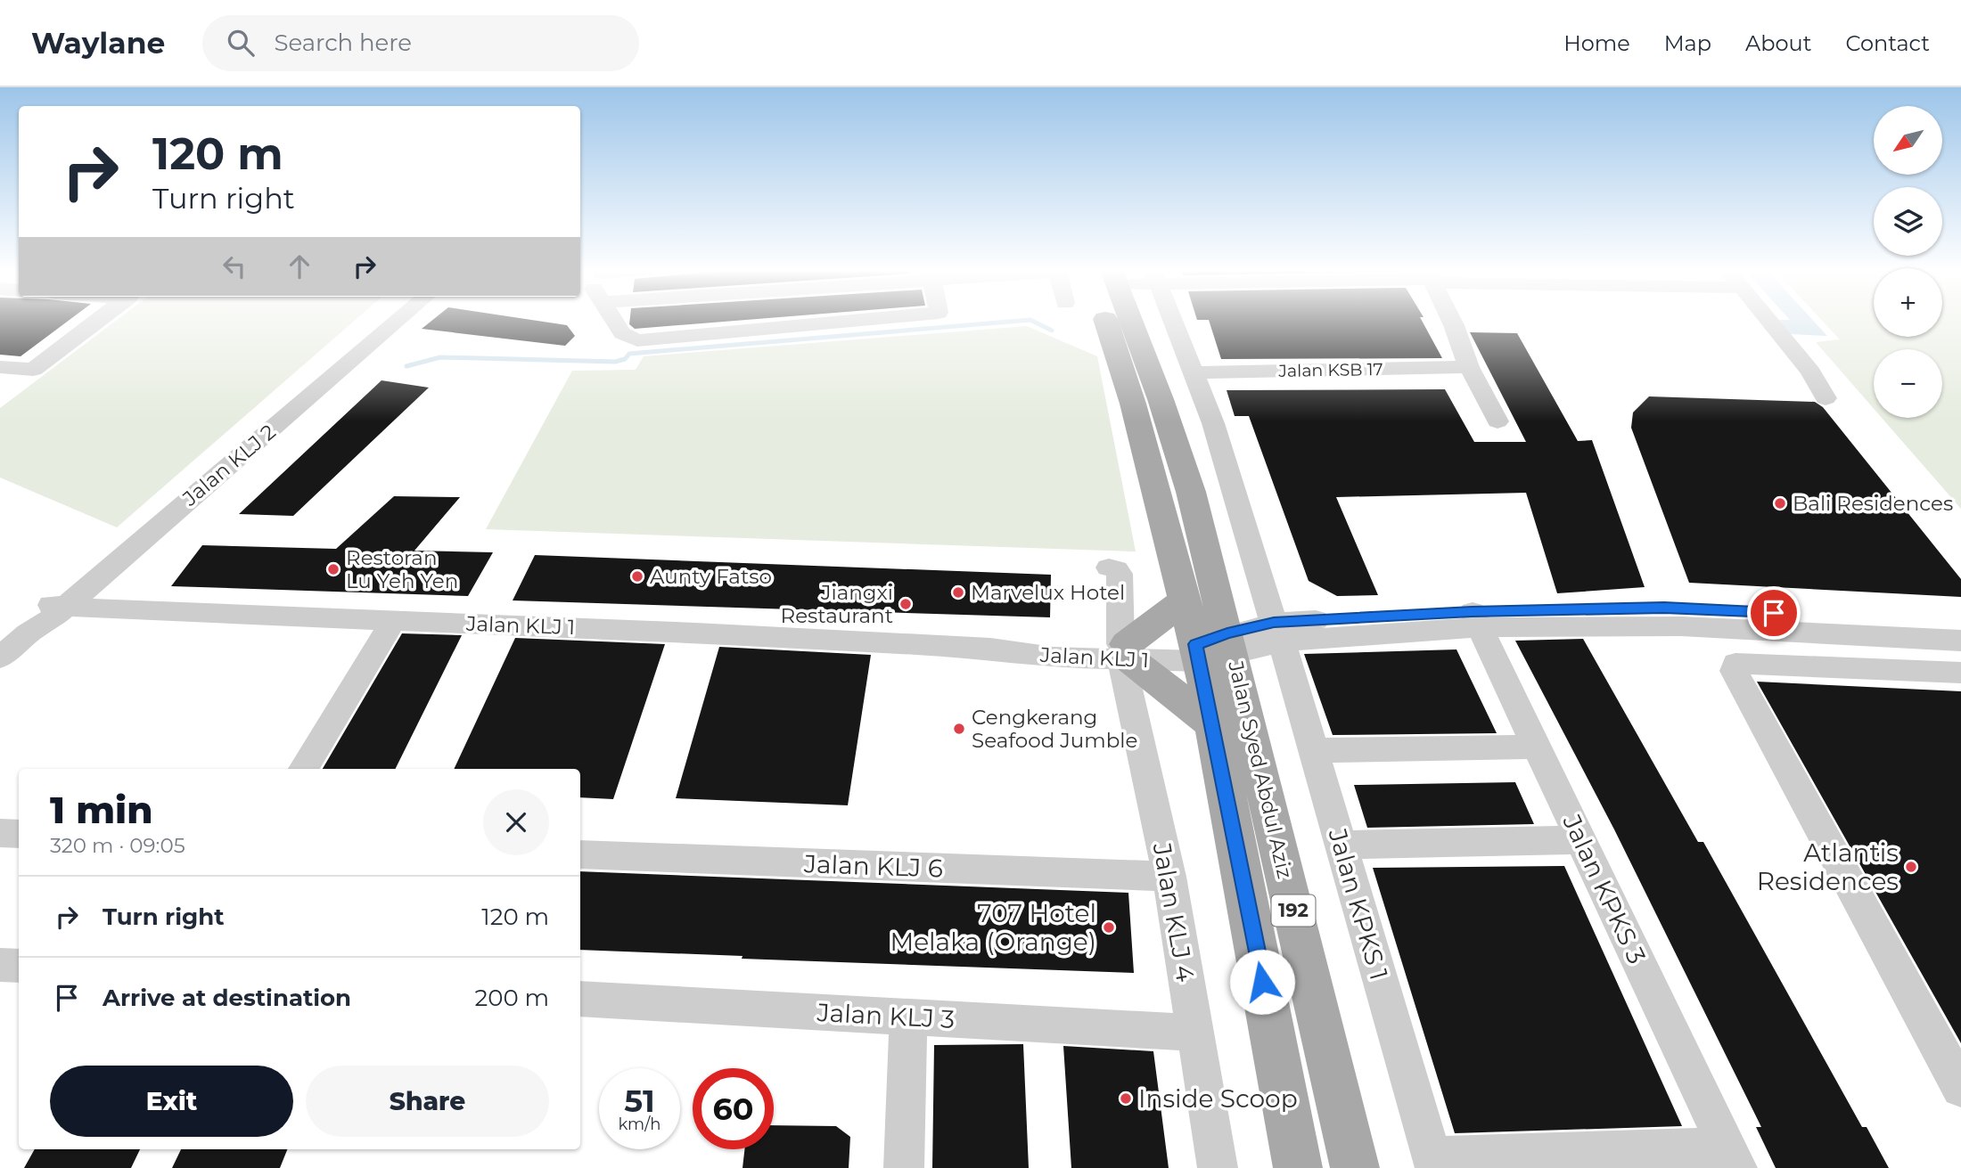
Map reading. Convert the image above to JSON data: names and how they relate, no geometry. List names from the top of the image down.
{
  "streets": {
    "main road": ["Jalan Syed Abdul Aziz", "192"],
    "street": [
      "Jalan KSB 17",
      "Jalan KLJ 2",
      "Jalan KLJ 1",
      "Jalan KLJ 6",
      "Jalan KPKS 3",
      "Jalan KPKS 1",
      "Jalan KLJ 4",
      "Jalan KLJ 3"
    ]
  },
  "crossings": [
    ["Jalan KSB 17", "Jalan KPKS 1"],
    ["Jalan KLJ 2", "Jalan KLJ 1"],
    ["Jalan KLJ 1", "Jalan Syed Abdul Aziz"],
    ["Jalan KLJ 1", "Jalan KPKS 3"],
    ["Jalan KLJ 1", "Jalan KPKS 1"],
    ["Jalan KLJ 1", "Jalan KLJ 4"],
    ["Jalan KLJ 6", "Jalan KLJ 4"],
    ["Jalan KLJ 4", "Jalan KLJ 3"]
  ],
  "places": [
    "Bali Residences",
    "Restoran Lu Yeh Yen",
    "Aunty Fatso",
    "Marvelux Hotel",
    "Jiangxi Restaurant",
    "Cengkerang Seafood Jumble",
    "Atlantis Residences",
    "707 Hotel Melaka (Orange)",
    "Inside Scoop"
  ],
  "north": "bottom left",
  "page": {
    "header": "Waylane",
    "search": "Search here",
    "nav": [
      "Home",
      "Map",
      "About",
      "Contact"
    ],
    "map_buttons": ["+", "−"],
    "turn": ["120 m", "Turn right"],
    "heading": ["1 min", "320 m · 09:05"],
    "list": [
      {
        "name": "Turn right",
        "value": "120 m"
      },
      {
        "name": "Arrive at destination",
        "value": "200 m"
      }
    ],
    "buttons": ["Exit", "Share"],
    "speed": "51 km/h",
    "limit": "60"
  }
}
